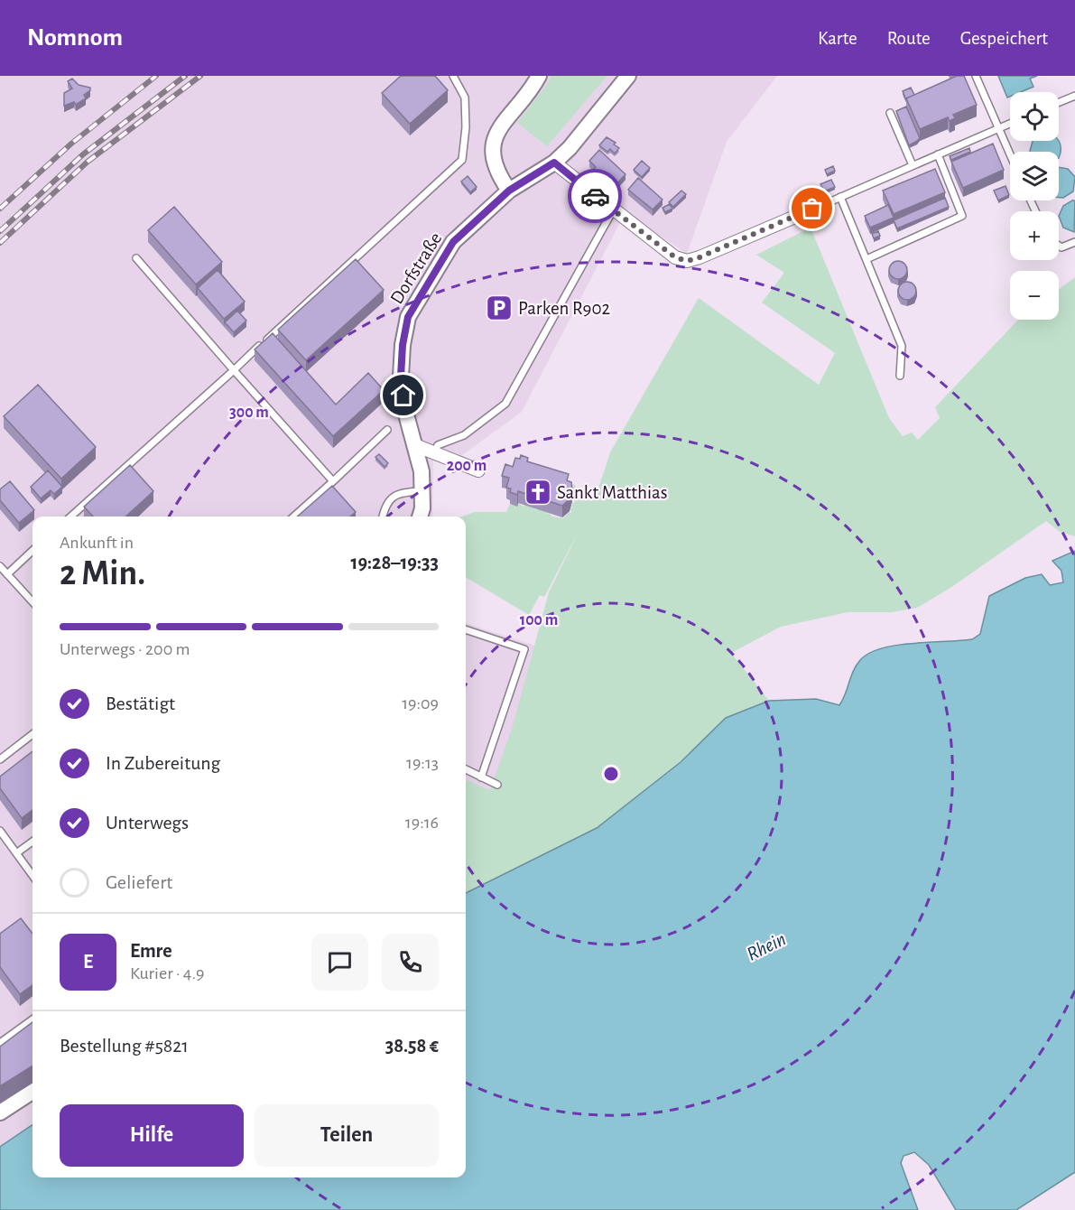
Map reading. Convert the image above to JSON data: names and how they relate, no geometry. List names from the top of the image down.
{
  "streets": {
    "street": ["Dorfstraße"]
  },
  "water": ["Rhein"],
  "places": {
    "parking": ["Parken R902"],
    "church": ["Sankt Matthias"]
  },
  "page": {
    "header": "Nomnom",
    "nav": ["Karte", "Route", "Gespeichert"],
    "map_buttons": ["+", "−"],
    "heading": ["2 Min.", "Ankunft in", "19:28–19:33"],
    "panel": [
      "Emre",
      "Kurier · 4.9",
      "Bestellung #5821",
      "38.58 €"
    ],
    "bar": "Unterwegs · 200 m",
    "list": [
      ["Bestätigt", "19:09"],
      ["In Zubereitung", "19:13"],
      ["Unterwegs", "19:16"],
      "Geliefert"
    ],
    "round": "E",
    "buttons": ["Hilfe", "Teilen"]
  },
  "rings": ["300 m", "200 m", "100 m"]
}
